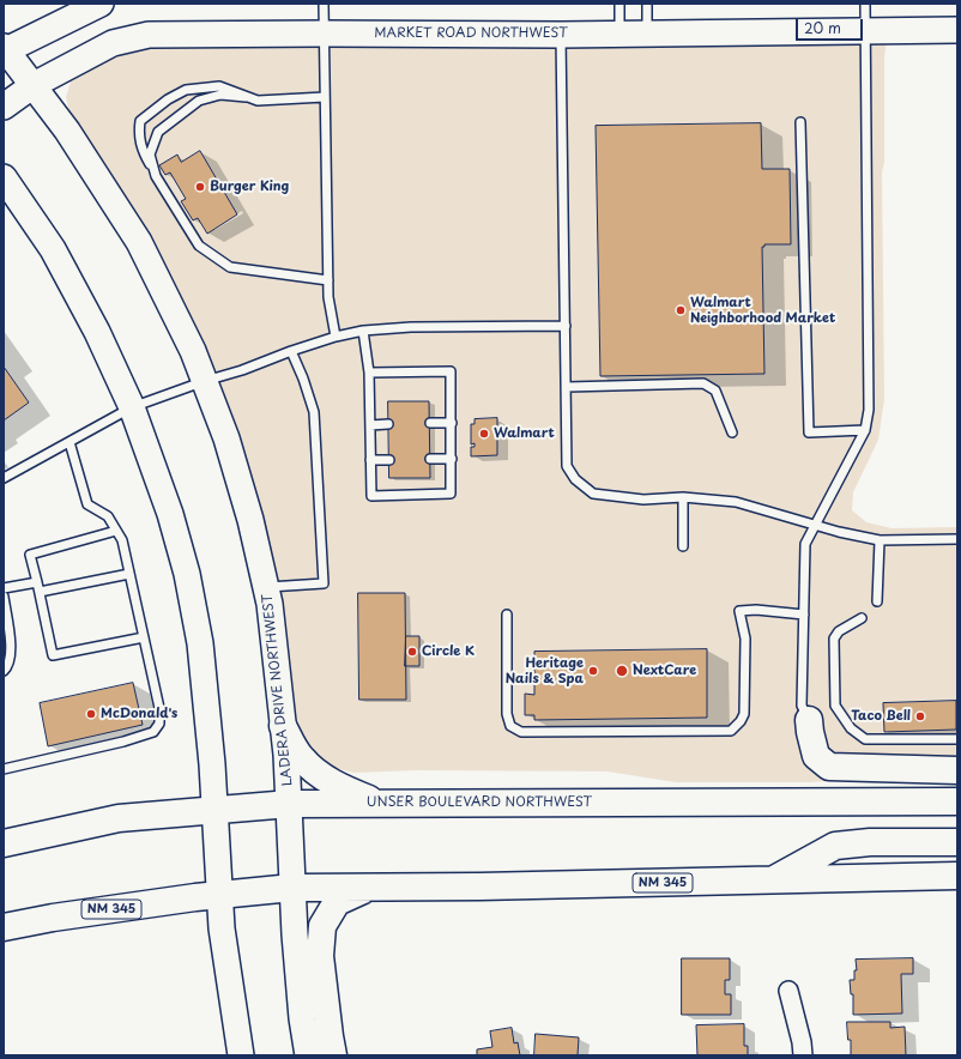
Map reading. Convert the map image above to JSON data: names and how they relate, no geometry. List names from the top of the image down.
{
  "streets": {
    "main road": [
      "MARKET ROAD NORTHWEST",
      "LADERA DRIVE NORTHWEST",
      "UNSER BOULEVARD NORTHWEST",
      "NM 345"
    ]
  },
  "crossings": [
    ["MARKET ROAD NORTHWEST", "LADERA DRIVE NORTHWEST"],
    ["LADERA DRIVE NORTHWEST", "UNSER BOULEVARD NORTHWEST"],
    ["LADERA DRIVE NORTHWEST", "NM 345"]
  ],
  "places": [
    "Burger King",
    "Walmart Neighborhood Market",
    "Walmart",
    "Circle K",
    "Heritage Nails & Spa",
    "NextCare",
    "McDonald's",
    "Taco Bell"
  ],
  "scale_bar": "20 m"
}
